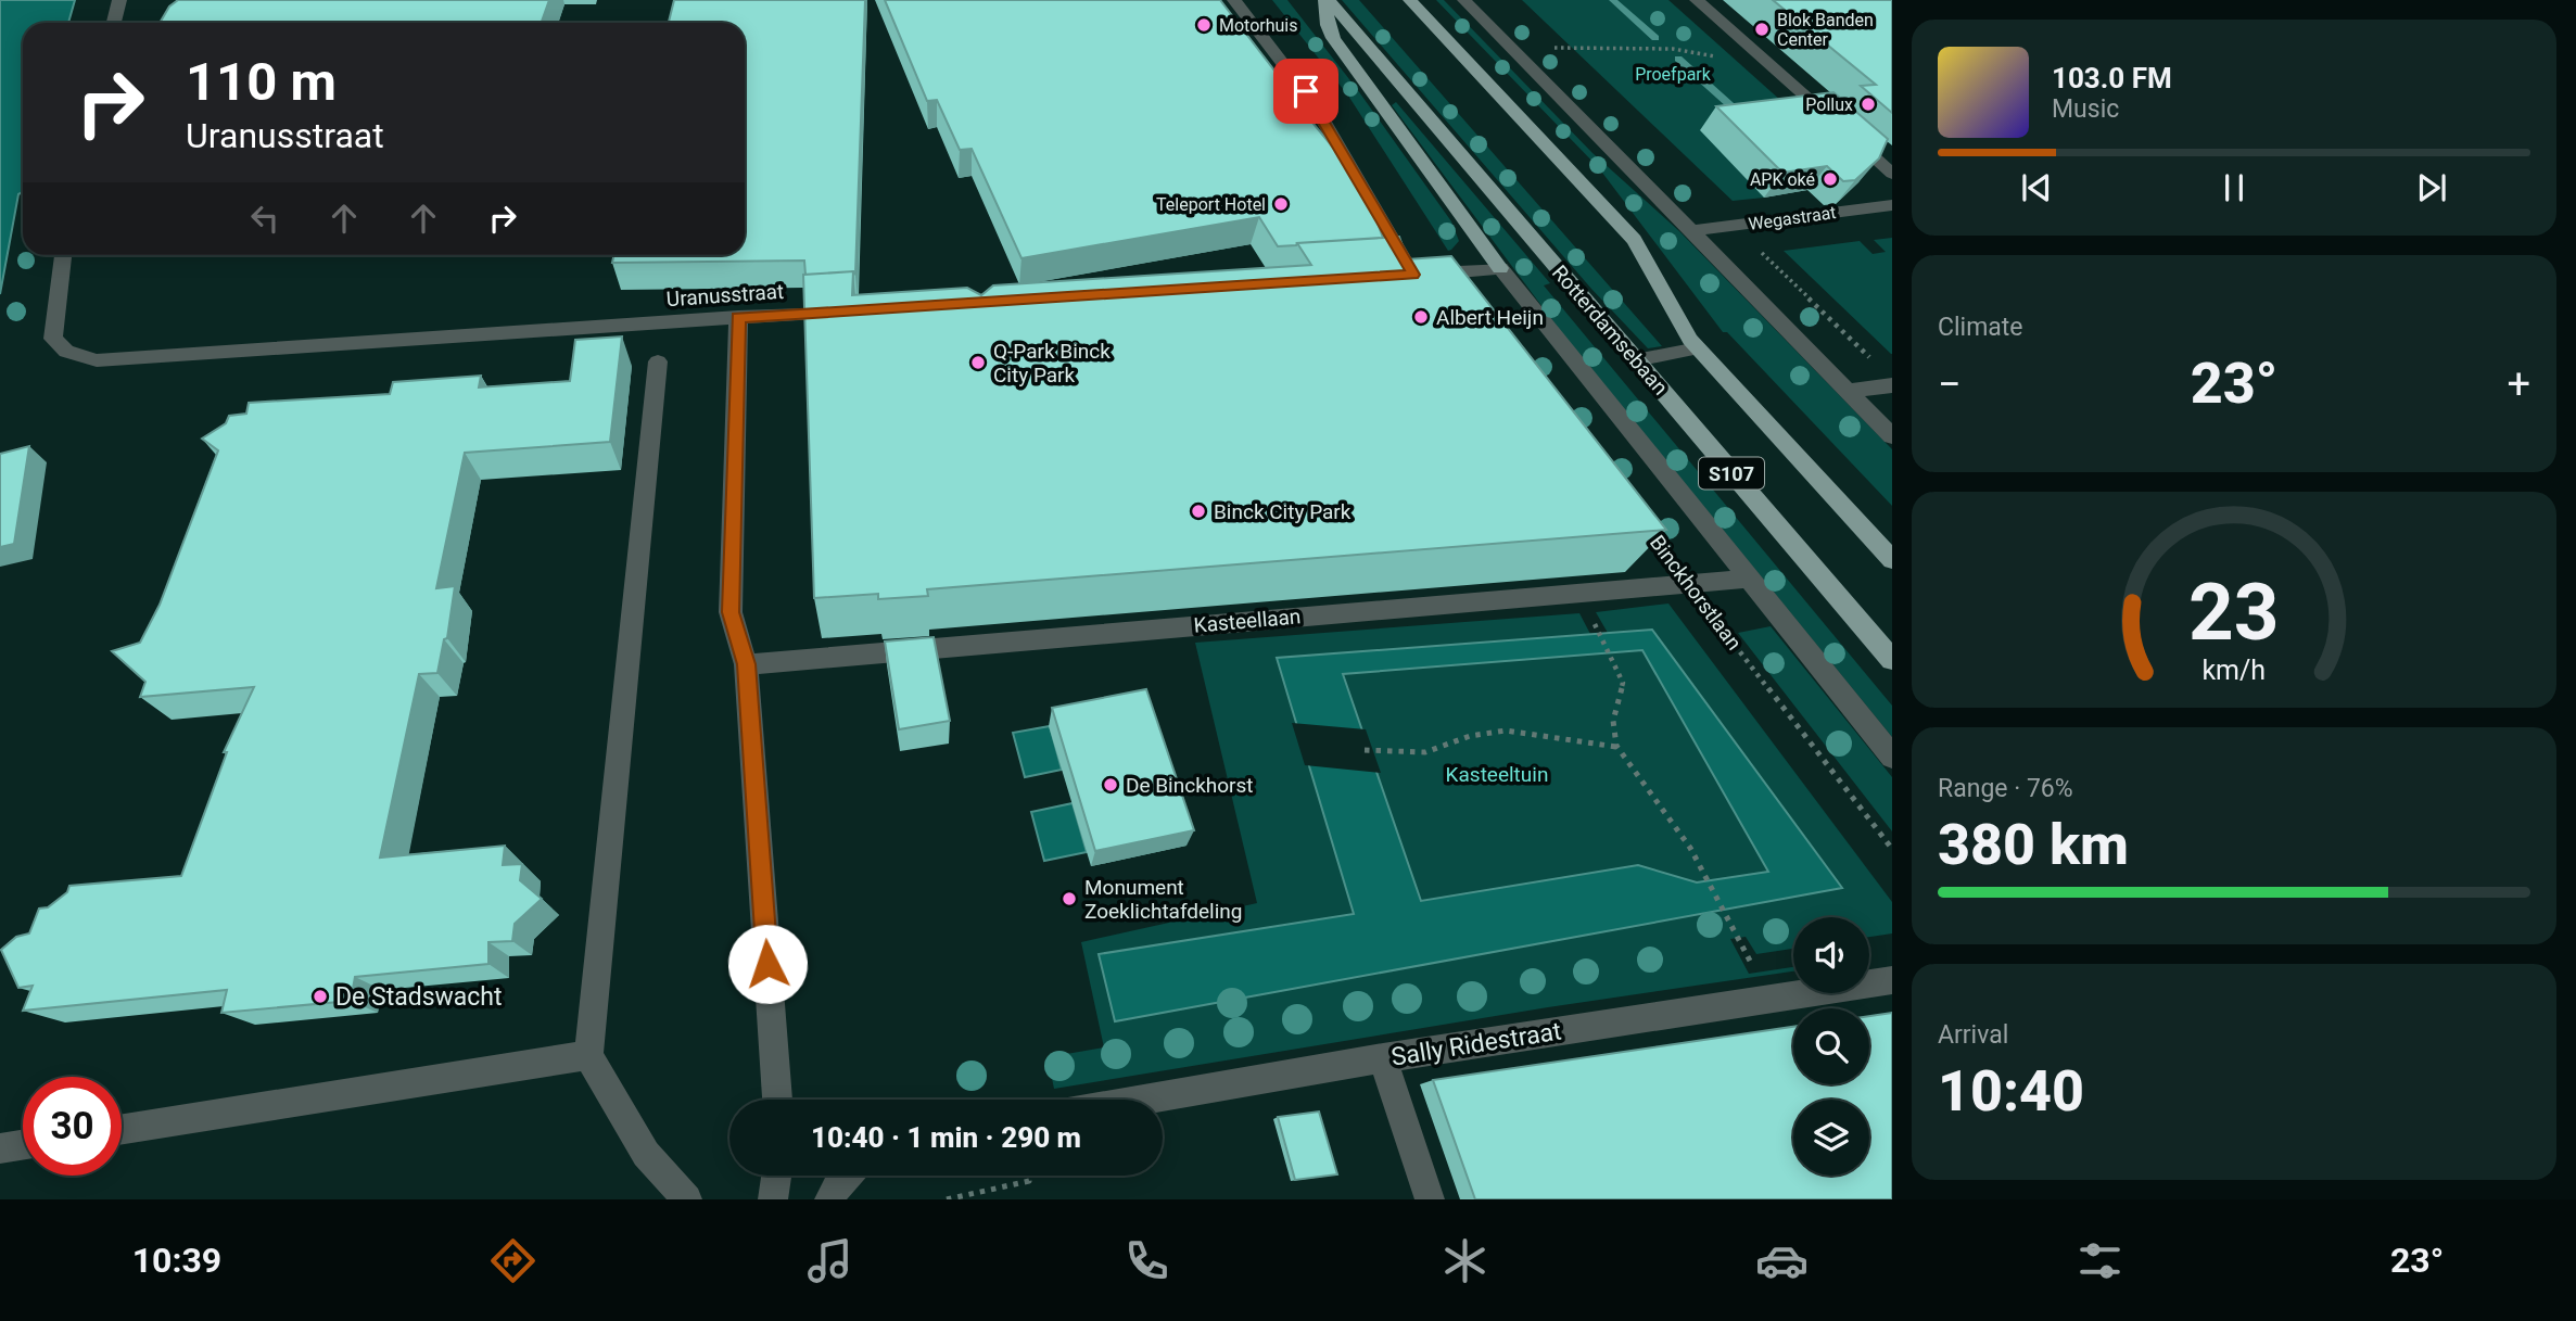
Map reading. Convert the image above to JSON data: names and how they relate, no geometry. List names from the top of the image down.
{
  "streets": {
    "main road": ["Rotterdamsebaan", "S107"],
    "street": [
      "Wegastraat",
      "Uranusstraat",
      "Kasteellaan",
      "Sally Ridestraat"
    ],
    "path": ["Binckhorstlaan"]
  },
  "crossings": [
    ["Binckhorstlaan", "Kasteellaan"]
  ],
  "parks": ["Proefpark", "Kasteeltuin"],
  "places": [
    "Motorhuis",
    "Blok Banden Center",
    "Pollux",
    "APK oké",
    "Teleport Hotel",
    "Albert Heijn",
    "Q-Park Binck City Park",
    "Binck City Park",
    "De Binckhorst",
    "Monument Zoeklichtafdeling",
    "De Stadswacht"
  ],
  "page": {
    "turn": ["110 m", "Uranusstraat"],
    "song": ["103.0 FM", "Music"],
    "tile": [
      "Climate",
      ["Range · 76%", "380 km"],
      ["Arrival", "10:40"]
    ],
    "heat": ["−", "23°", "+"],
    "limit": "30",
    "trip": "10:40 · 1 min · 290 m",
    "tabs": ["10:39", "23°"],
    "gauge": ["23", "km/h"]
  }
}
